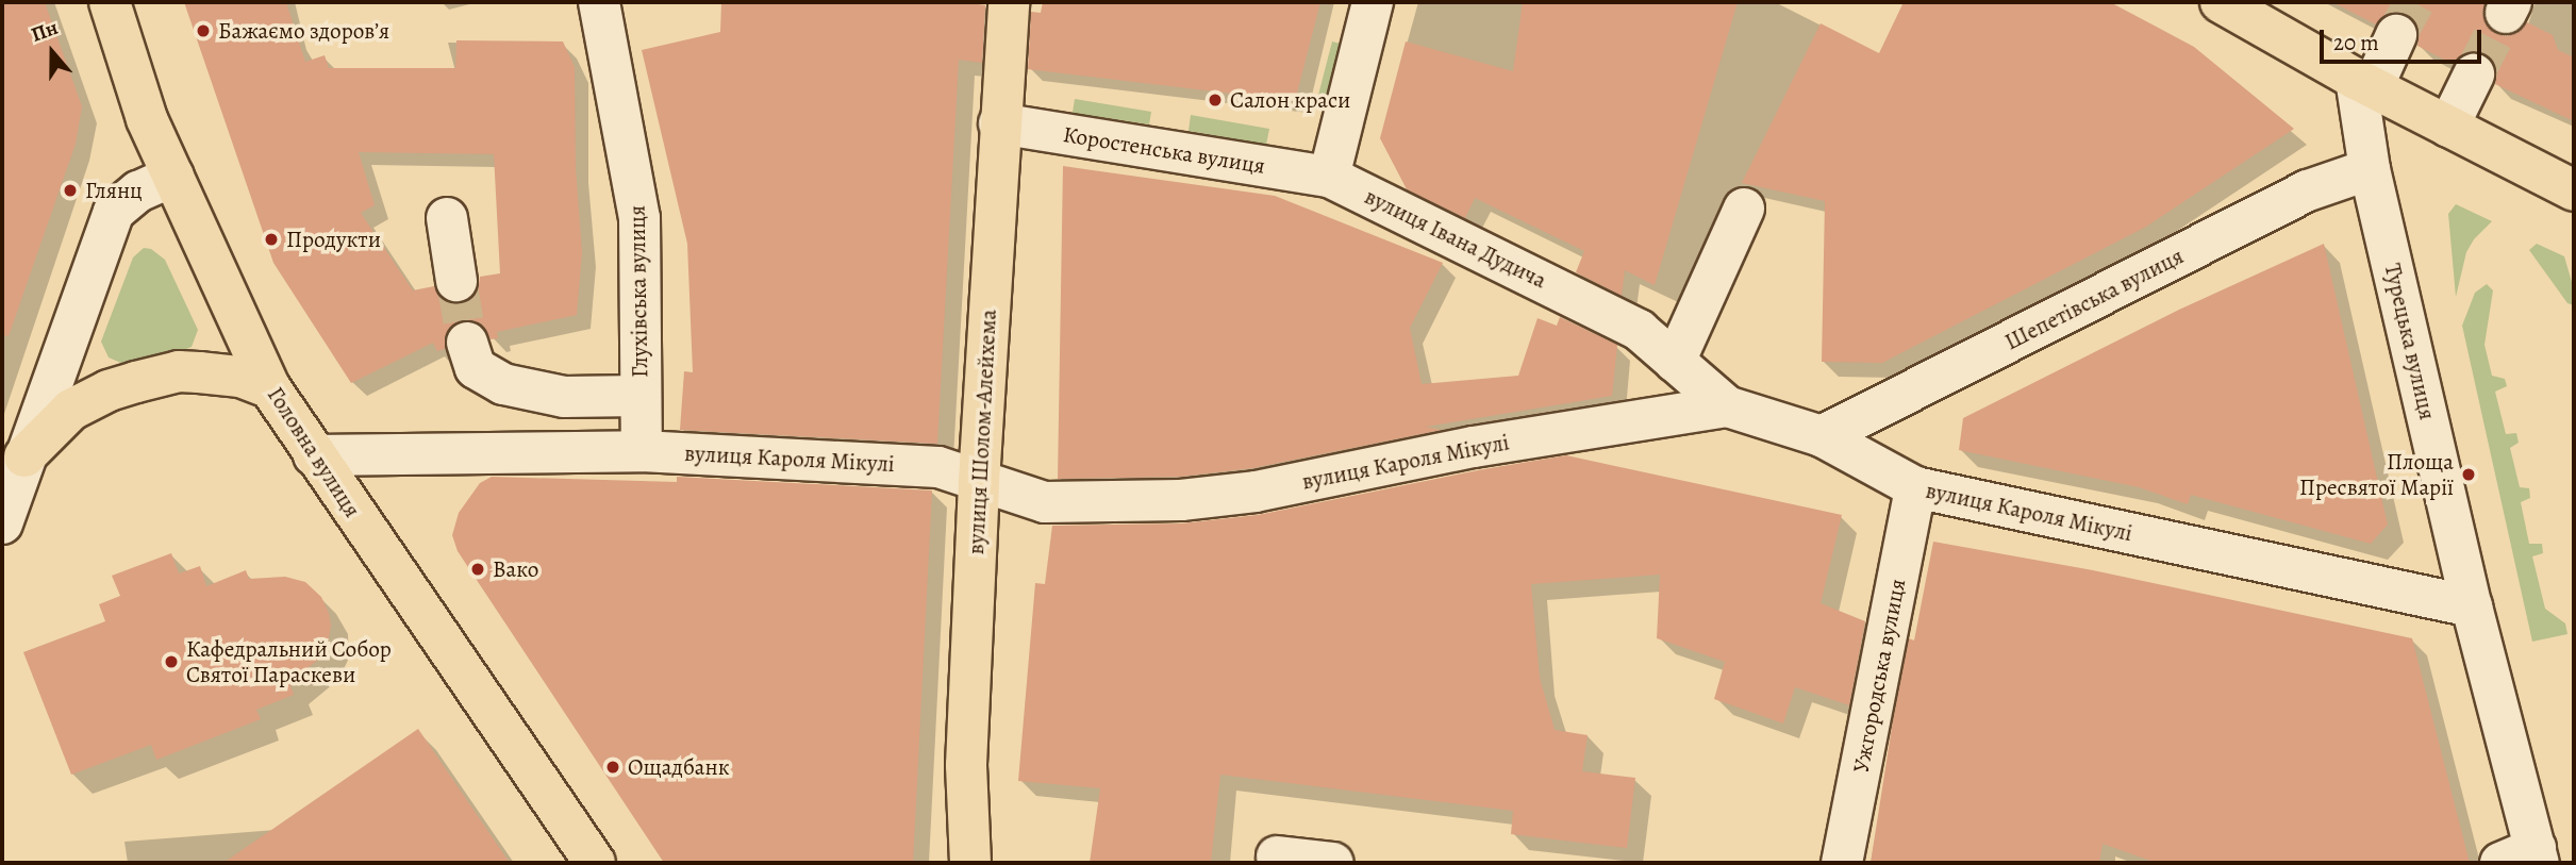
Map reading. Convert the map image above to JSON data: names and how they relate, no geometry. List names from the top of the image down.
{
  "streets": {
    "main road": ["вулиця Шолом-Алейхема", "Головна вулиця"],
    "street": [
      "Коростенська вулиця",
      "вулиця Івана Дудича",
      "Глухівська вулиця",
      "Шепетівська вулиця",
      "Турецька вулиця",
      "вулиця Кароля Мікулі",
      "Ужгородська вулиця"
    ]
  },
  "crossings": [
    ["Коростенська вулиця", "вулиця Івана Дудича"],
    ["Коростенська вулиця", "вулиця Шолом-Алейхема"],
    ["вулиця Івана Дудича", "вулиця Кароля Мікулі"],
    ["Глухівська вулиця", "вулиця Кароля Мікулі"],
    ["Шепетівська вулиця", "Турецька вулиця"],
    ["Шепетівська вулиця", "вулиця Кароля Мікулі"],
    ["Турецька вулиця", "вулиця Кароля Мікулі"],
    ["вулиця Шолом-Алейхема", "вулиця Кароля Мікулі"],
    ["Головна вулиця", "вулиця Кароля Мікулі"],
    ["вулиця Кароля Мікулі", "Ужгородська вулиця"]
  ],
  "places": [
    "Бажаємо здоровʼя",
    "Салон краси",
    "Глянц",
    "Продукти",
    "Площа Пресвятої Марії",
    "Вако",
    "Кафедральний Собор Святої Параскеви",
    "Ощадбанк"
  ],
  "scale_bar": "20 m",
  "north": "top"
}
